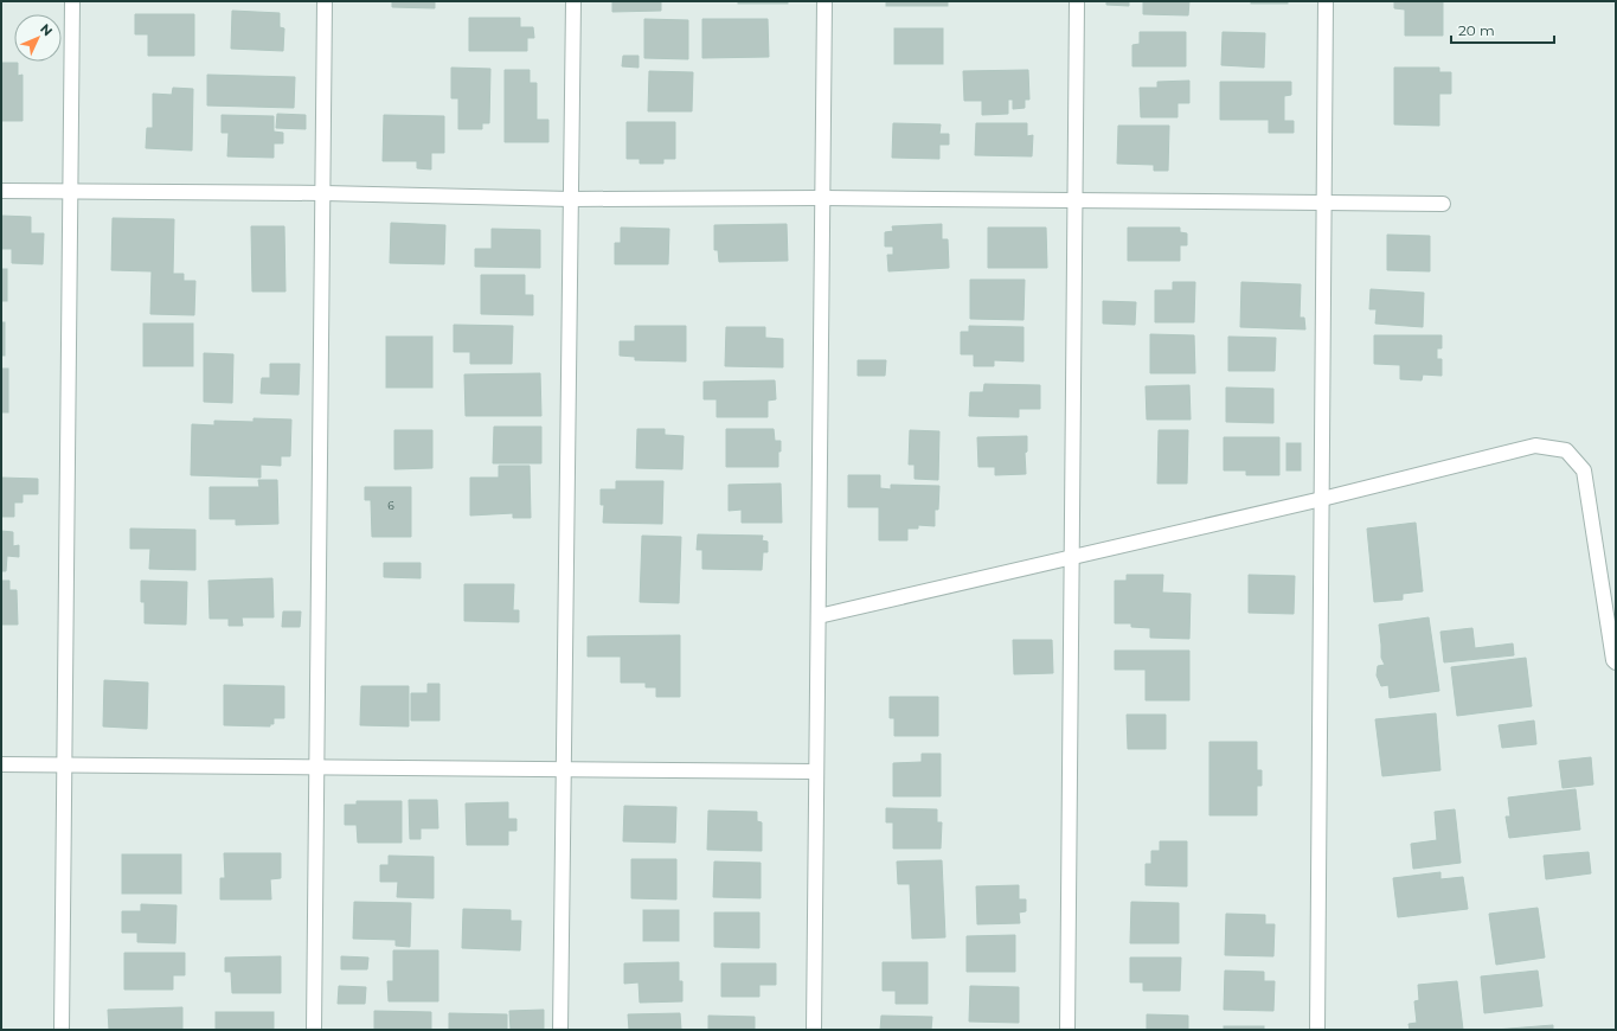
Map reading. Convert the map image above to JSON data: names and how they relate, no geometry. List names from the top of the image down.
{
  "house_numbers": ["6"],
  "scale_bar": "20 m",
  "north": "top right"
}
